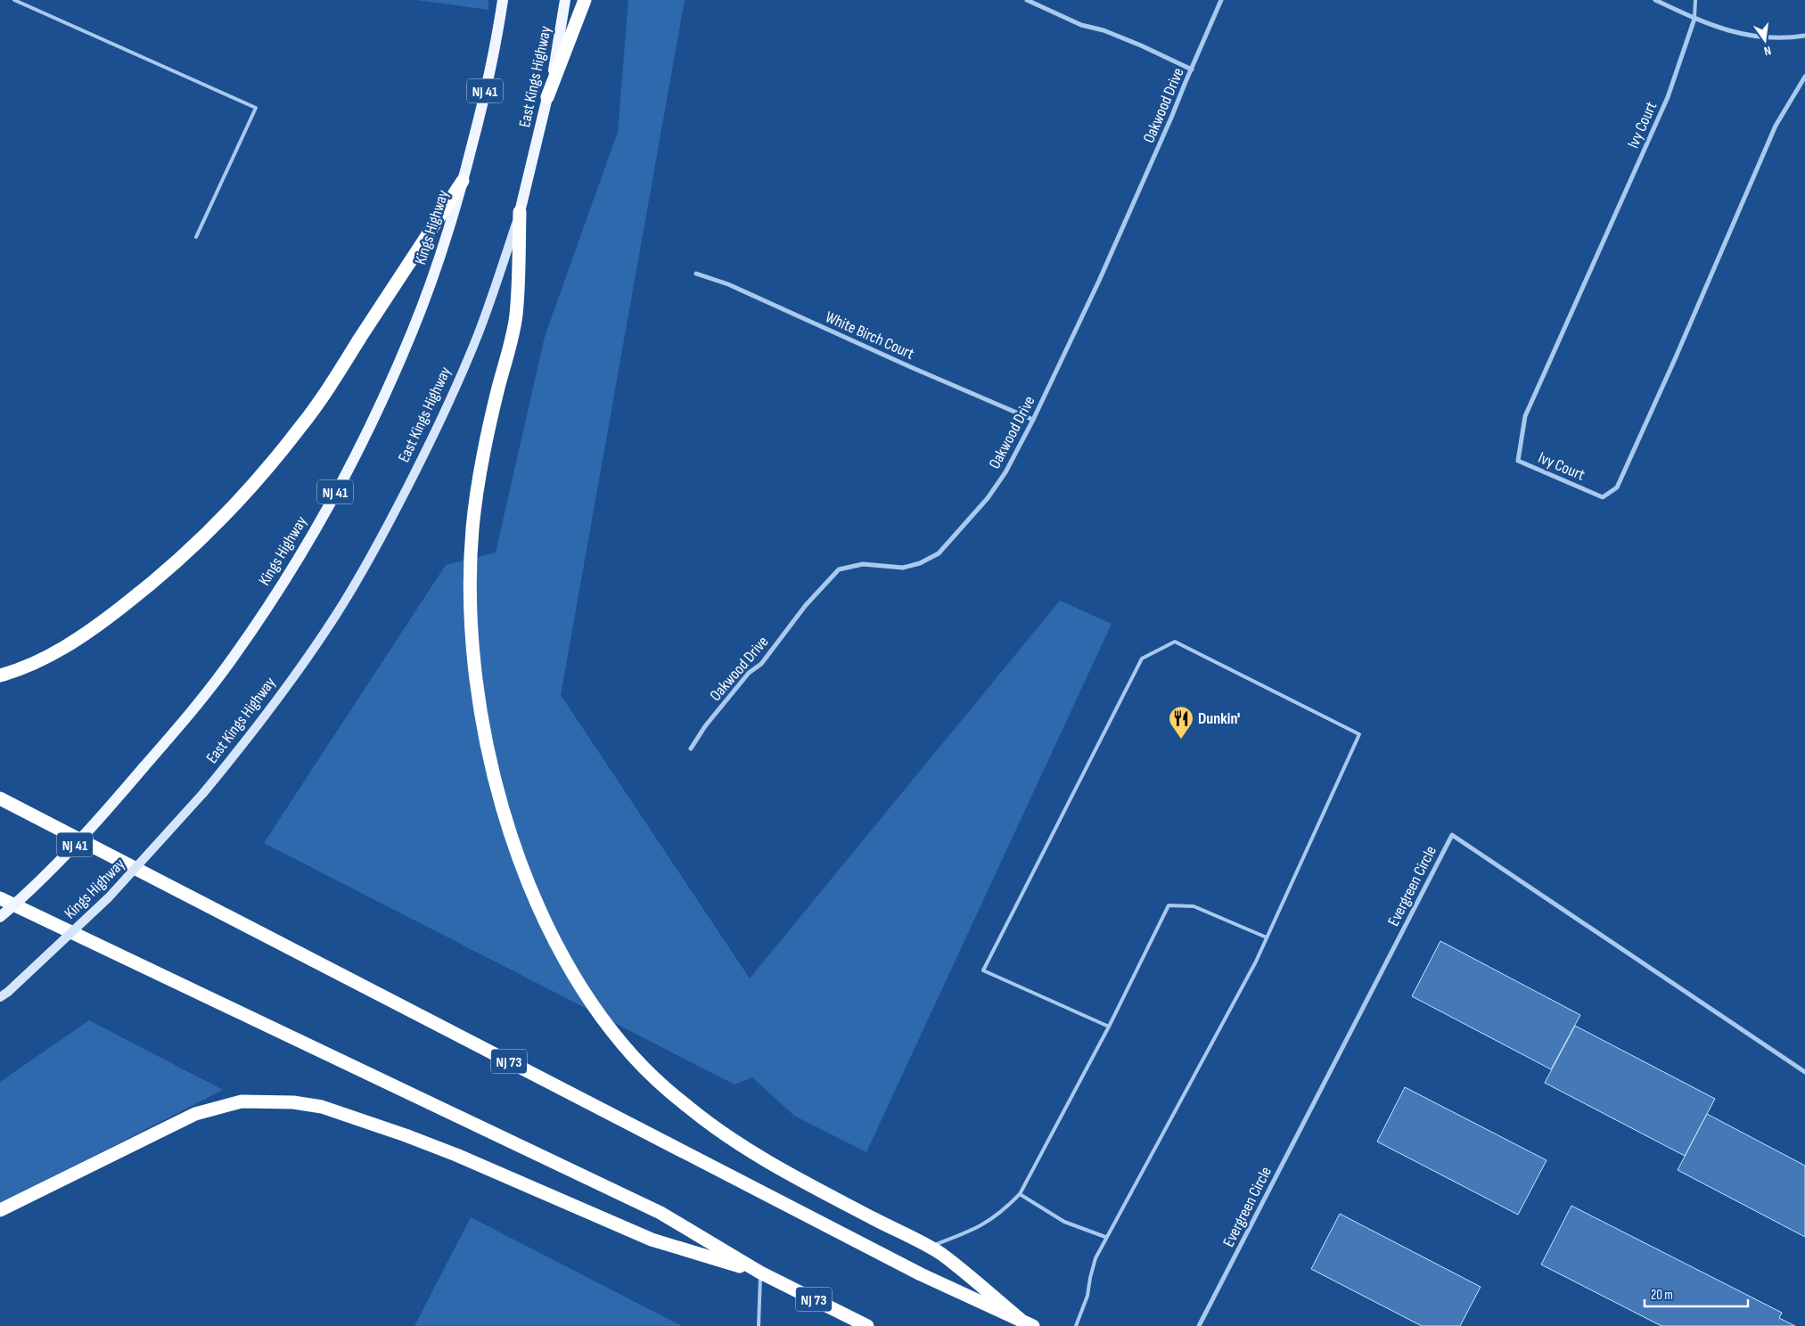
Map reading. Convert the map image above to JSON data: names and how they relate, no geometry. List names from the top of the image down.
{
  "streets": {
    "highway": ["NJ 73"],
    "main road": ["East Kings Highway", "NJ 41", "Kings Highway"],
    "street": [
      "Oakwood Drive",
      "Ivy Court",
      "White Birch Court",
      "Evergreen Circle"
    ]
  },
  "crossings": [
    ["East Kings Highway", "Kings Highway"],
    ["Oakwood Drive", "White Birch Court"]
  ],
  "places": {
    "restaurant": ["Dunkin'"]
  },
  "scale_bar": "20 m",
  "north": "bottom"
}
